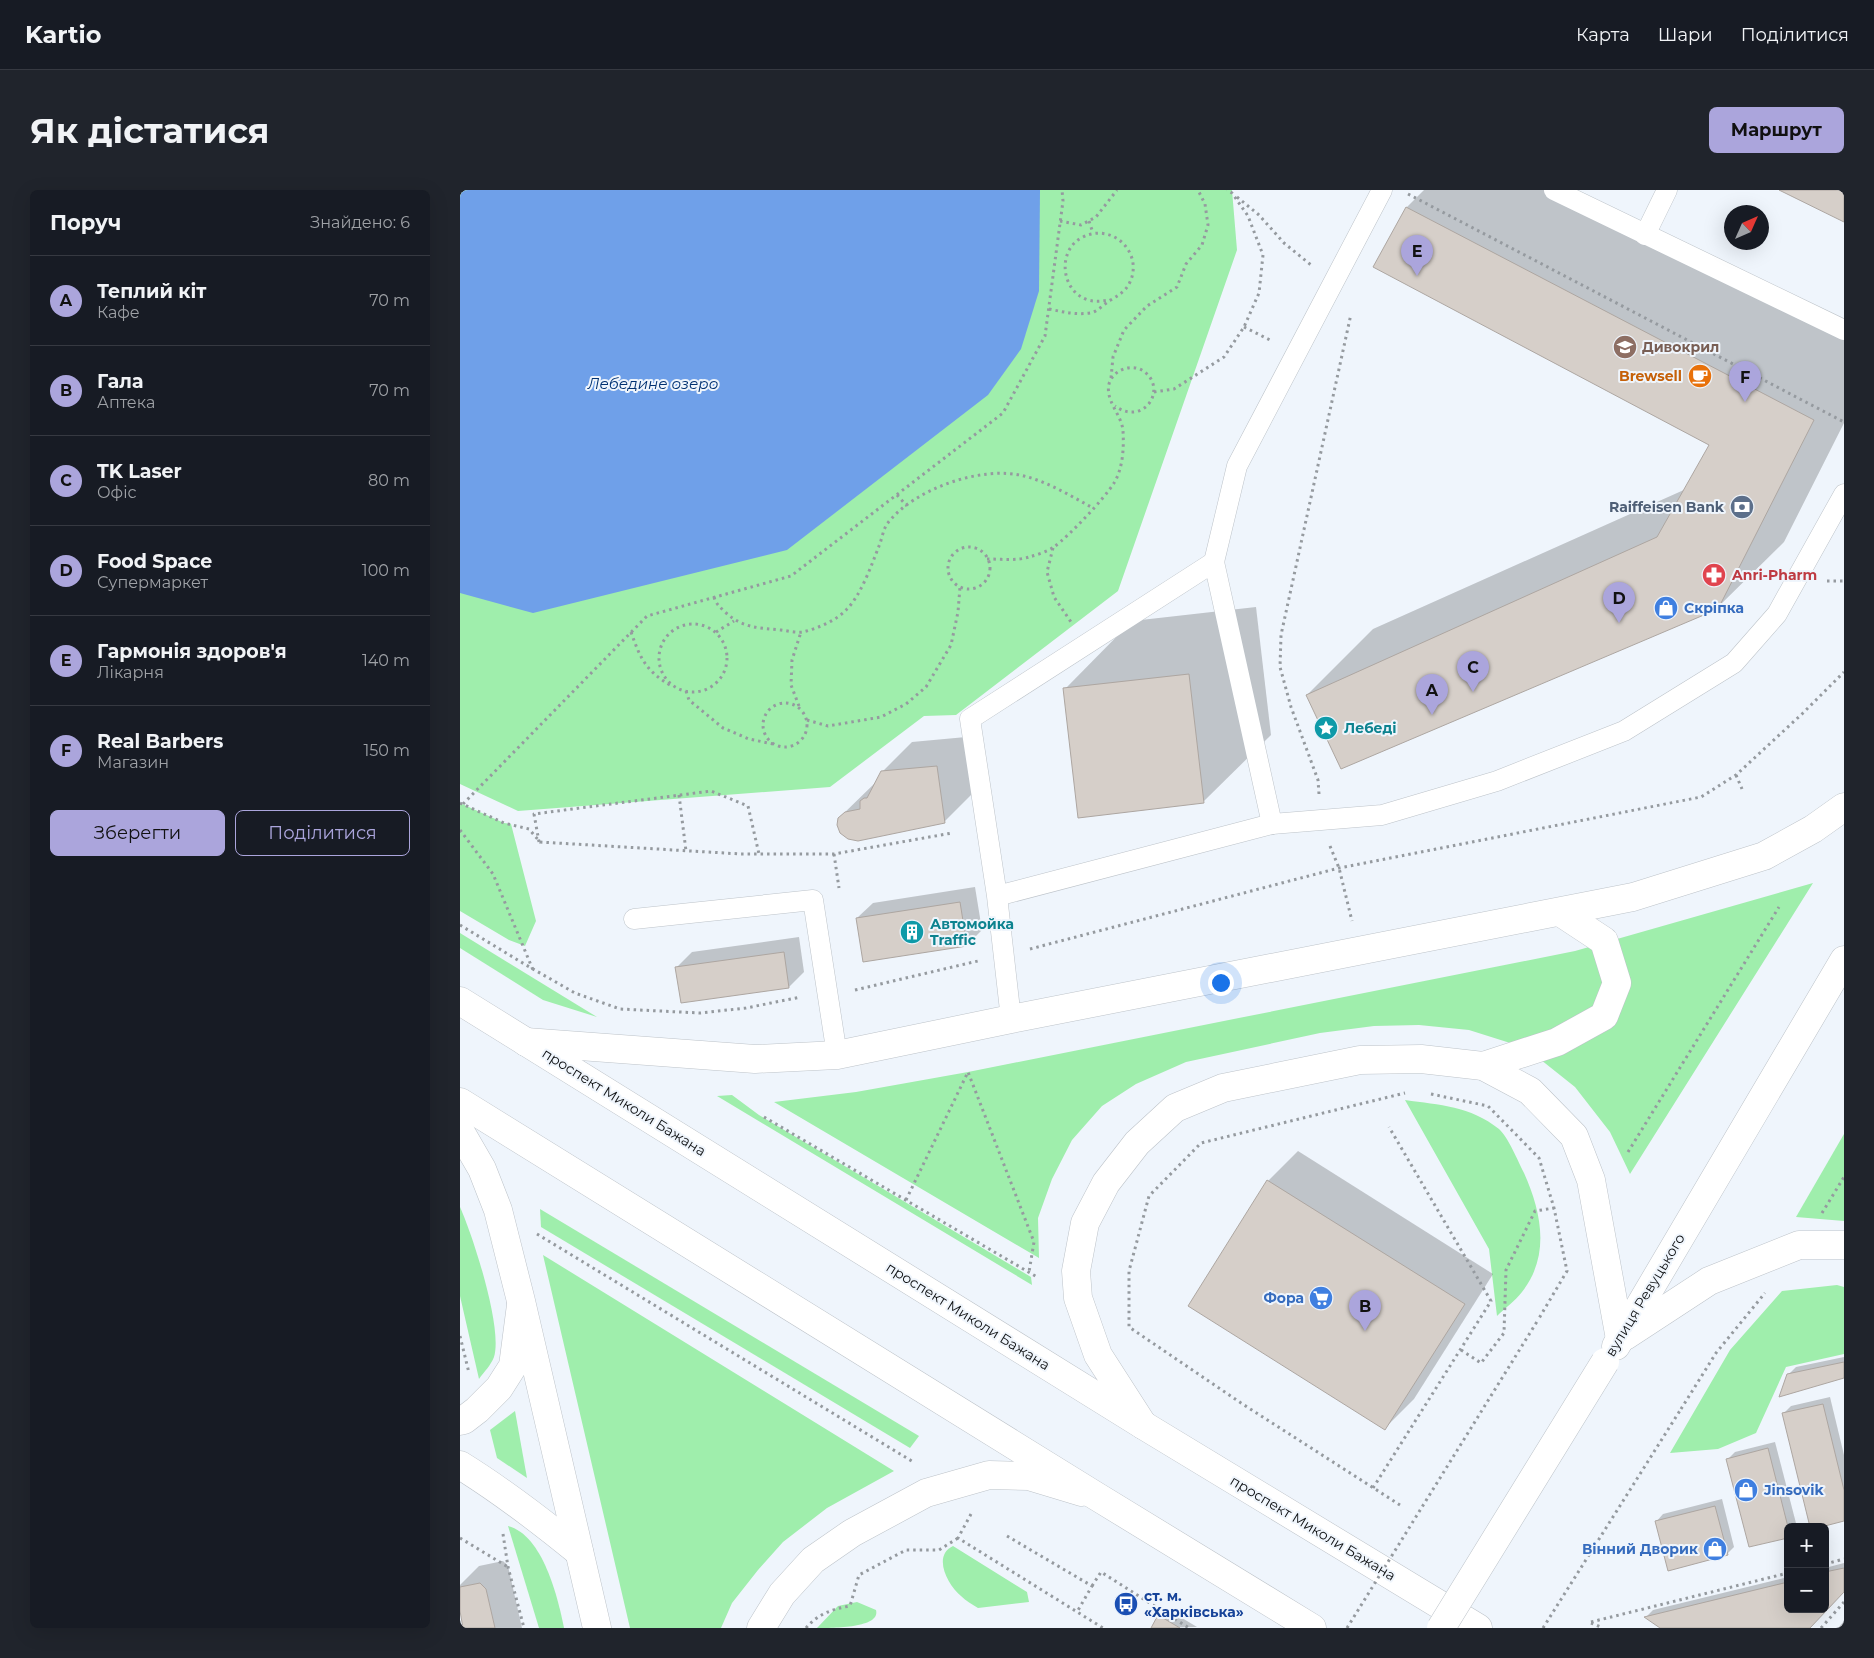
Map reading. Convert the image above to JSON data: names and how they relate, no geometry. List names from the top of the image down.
{
  "streets": {
    "main road": ["проспект Миколи Бажана", "вулиця Ревуцького"]
  },
  "water": ["Лебедине озеро"],
  "places": {
    "school or university": ["Дивокрил"],
    "cafe": ["Brewsell"],
    "bank": ["Raiffeisen Bank"],
    "pharmacy": ["Anri-Pharm"],
    "shop": ["Скріпка", "Jinsovik", "Вінний Дворик"],
    "place": ["Лебеді"],
    "building": ["Автомойка Traffic"],
    "supermarket": ["Фора"],
    "bus stop": ["ст. м. «Харківська»"]
  },
  "north": "top right",
  "page": {
    "header": "Kartio",
    "nav": ["Карта", "Шари", "Поділитися"],
    "buttons": [
      "Маршрут",
      ["Зберегти", "Поділитися"]
    ],
    "title": "Як дістатися",
    "heading": ["Поруч", "Знайдено: 6"],
    "pins": [
      "E",
      "F",
      "D",
      "C",
      "A",
      "B"
    ],
    "list": [
      {
        "mark": "A",
        "name": "Теплий кіт",
        "note": "Кафе",
        "value": "70 m"
      },
      {
        "mark": "B",
        "name": "Гала",
        "note": "Аптека",
        "value": "70 m"
      },
      {
        "mark": "C",
        "name": "TK Laser",
        "note": "Офіс",
        "value": "80 m"
      },
      {
        "mark": "D",
        "name": "Food Space",
        "note": "Супермаркет",
        "value": "100 m"
      },
      {
        "mark": "E",
        "name": "Гармонія здоров'я",
        "note": "Лікарня",
        "value": "140 m"
      },
      {
        "mark": "F",
        "name": "Real Barbers",
        "note": "Магазин",
        "value": "150 m"
      }
    ],
    "map_buttons": ["+", "−"]
  }
}
